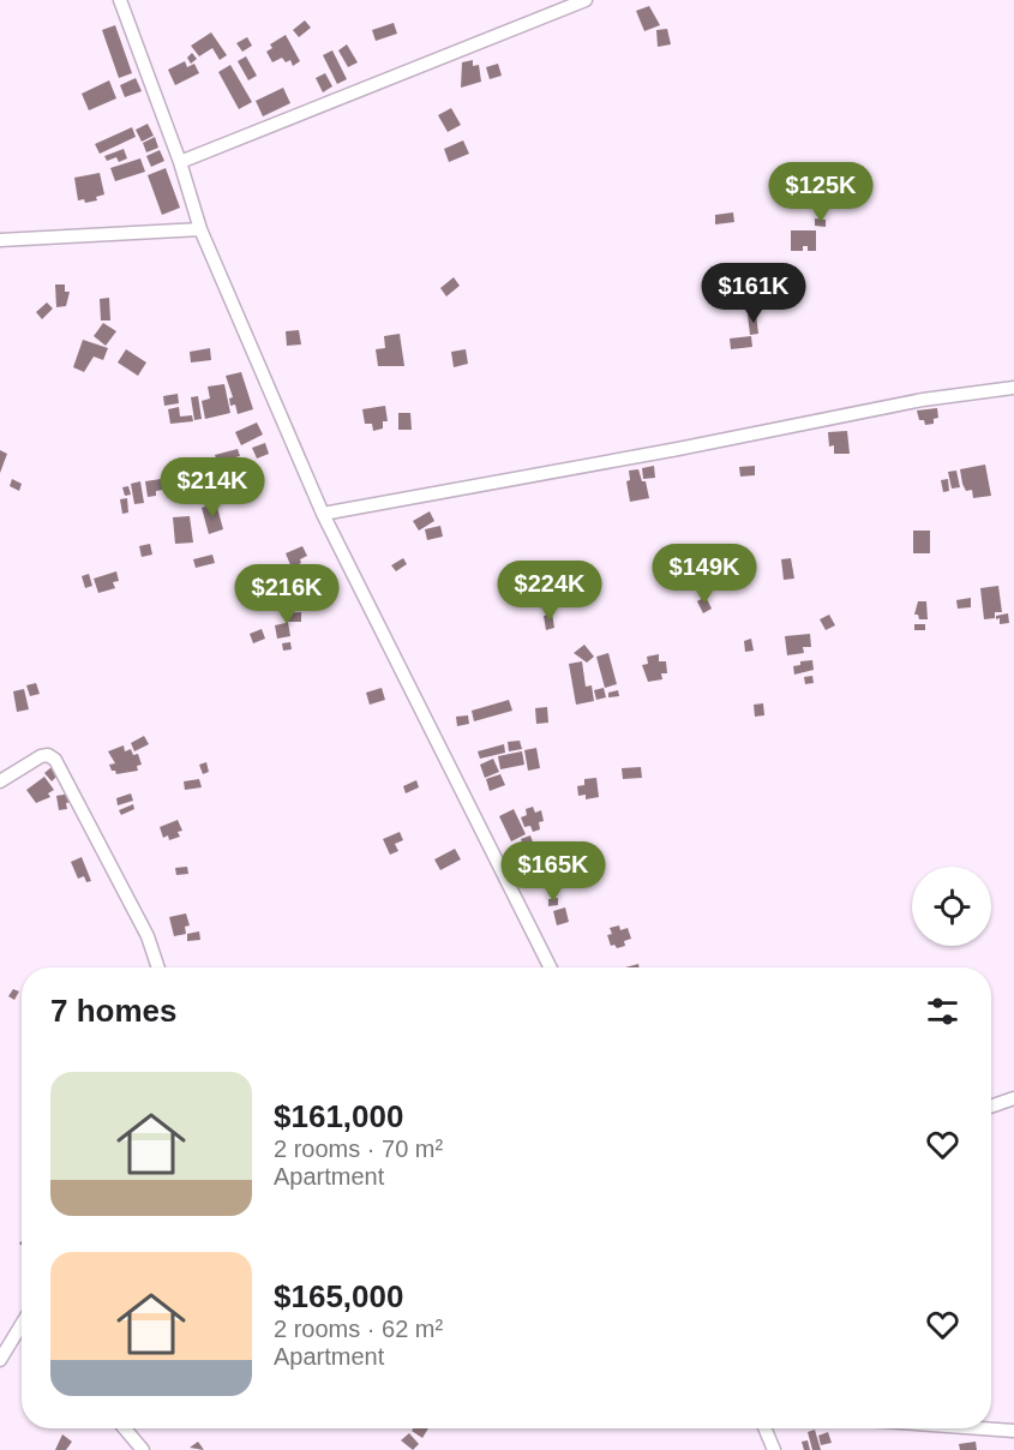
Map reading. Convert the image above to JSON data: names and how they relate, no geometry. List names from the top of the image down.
{
  "page": {
    "price": [
      "$125K",
      "$161K",
      "$214K",
      "$149K",
      "$224K",
      "$216K",
      "$165K"
    ],
    "heading": "7 homes",
    "list": [
      {
        "name": "$161,000",
        "note": "2 rooms · 70 m² · Apartment"
      },
      {
        "name": "$165,000",
        "note": "2 rooms · 62 m² · Apartment"
      }
    ]
  }
}
